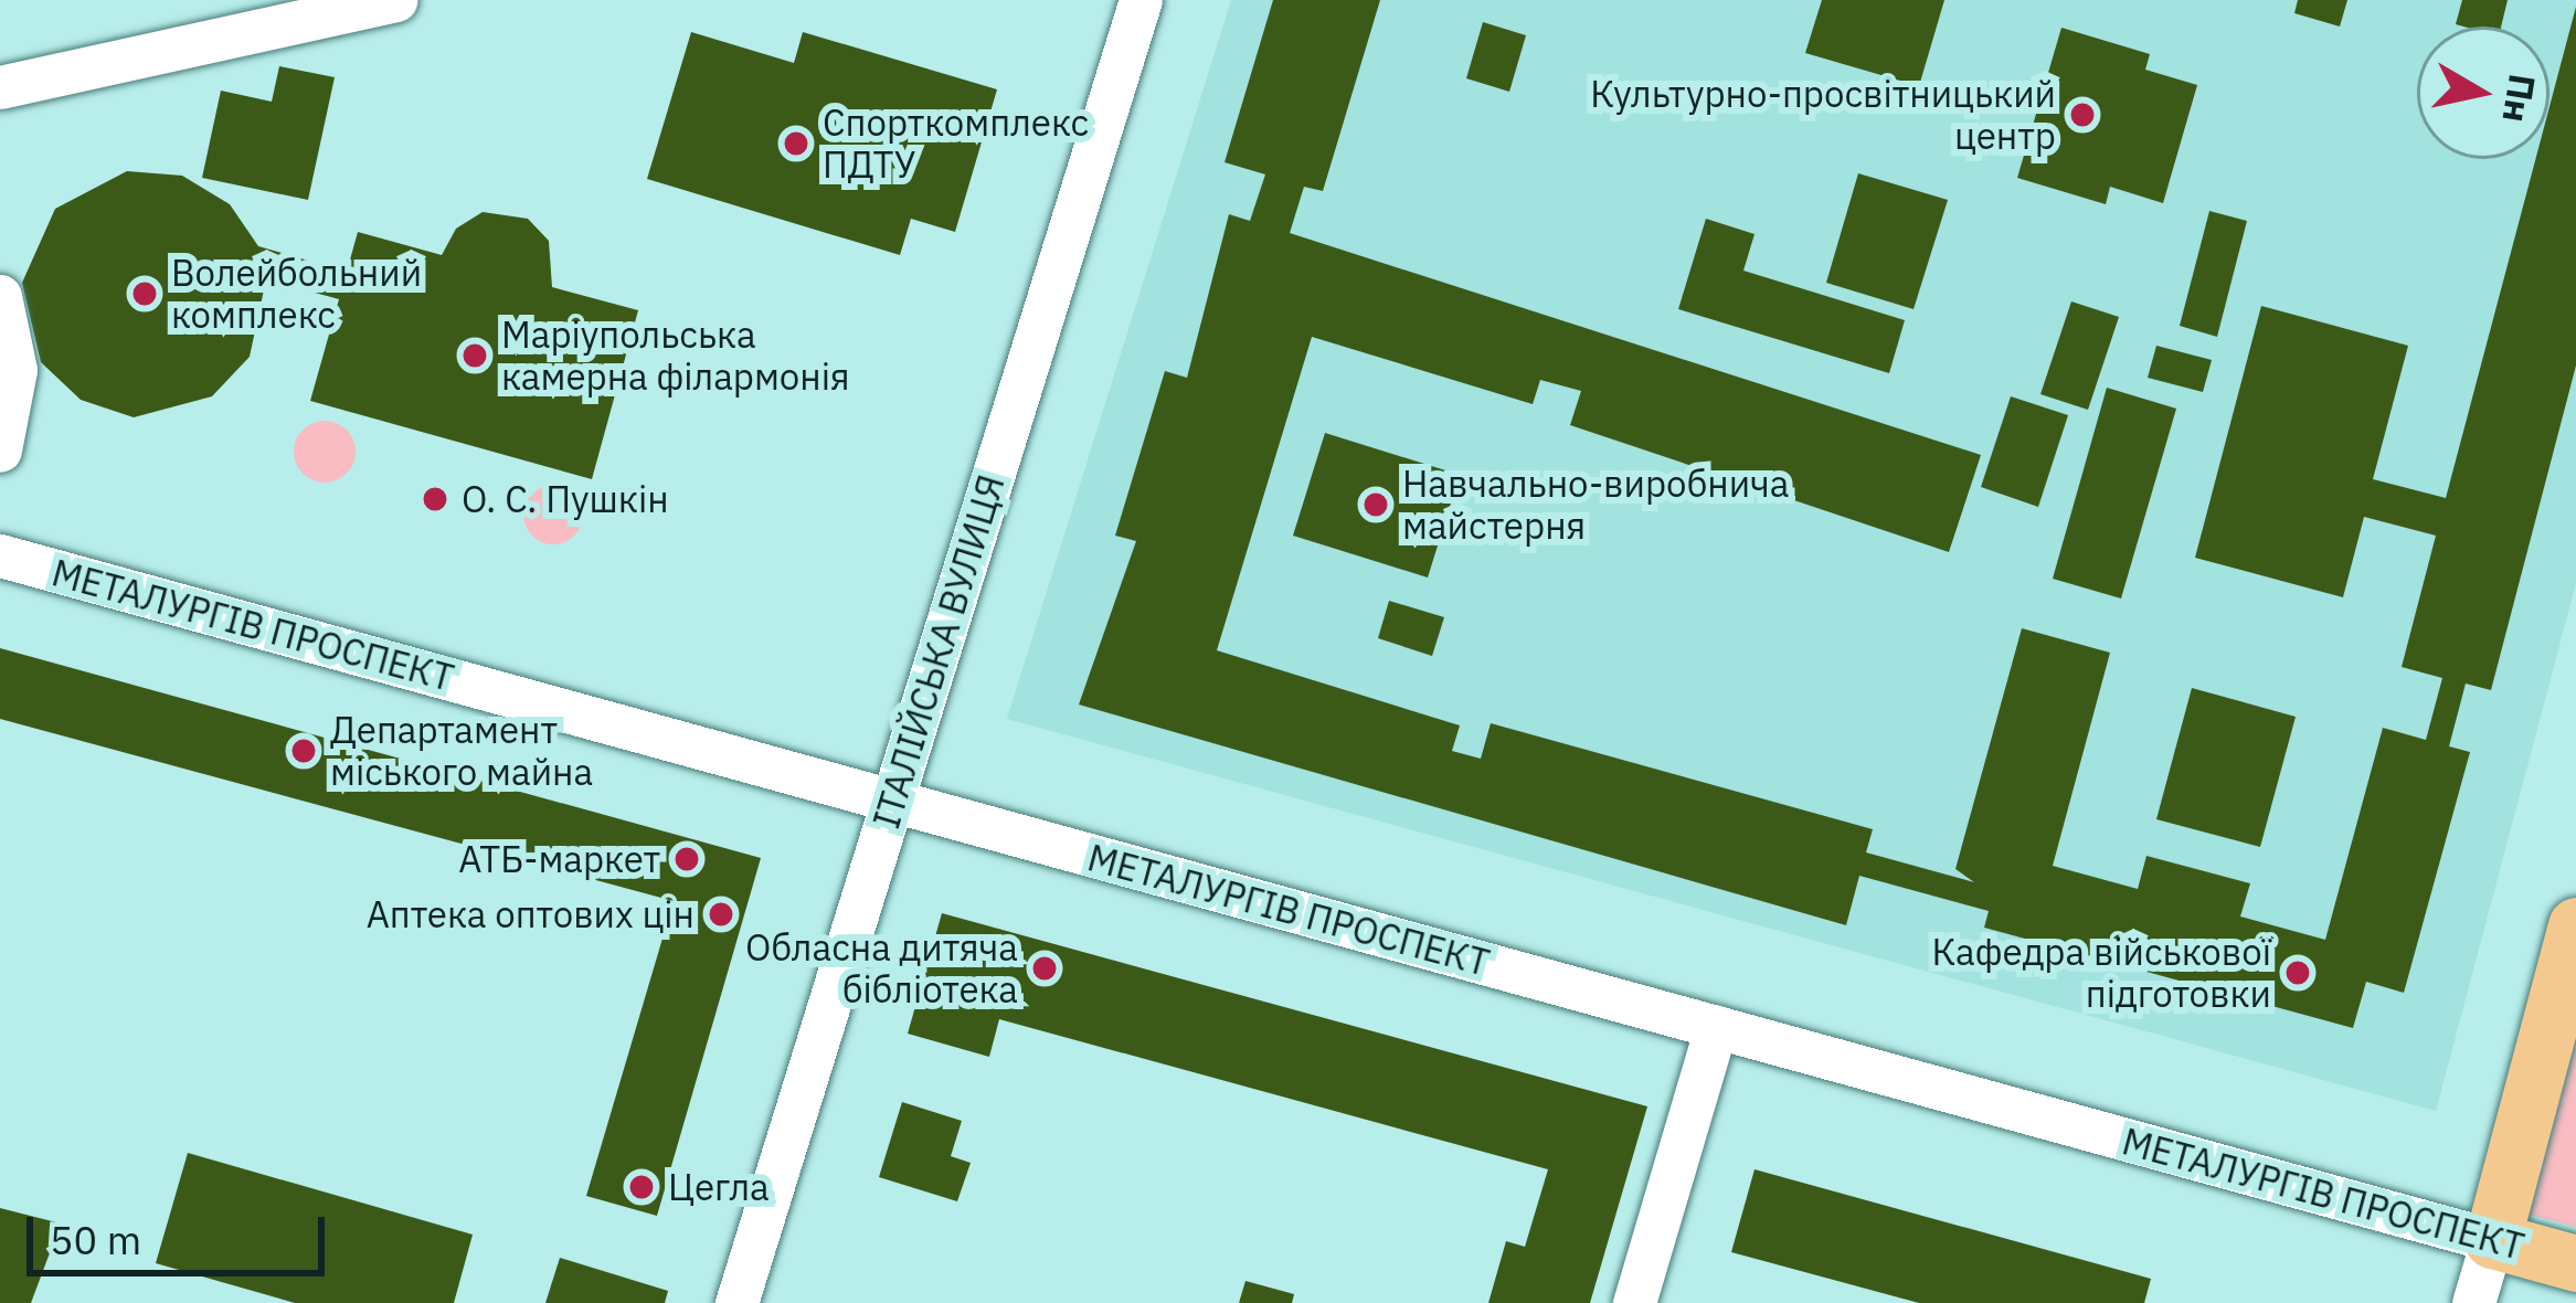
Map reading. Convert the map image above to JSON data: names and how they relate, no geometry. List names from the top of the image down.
{
  "streets": {
    "main road": ["МЕТАЛУРГІВ ПРОСПЕКТ"],
    "street": ["ІТАЛІЙСЬКА ВУЛИЦЯ"]
  },
  "crossings": [
    ["МЕТАЛУРГІВ ПРОСПЕКТ", "ІТАЛІЙСЬКА ВУЛИЦЯ"]
  ],
  "places": [
    "Культурно-просвітницький центр",
    "Спорткомплекс ПДТУ",
    "Волейбольний комплекс",
    "Маріупольська камерна філармонія",
    "О. С. Пушкін",
    "Навчально-виробнича майстерня",
    "Департамент міського майна",
    "АТБ-маркет",
    "Аптека оптових цін",
    "Обласна дитяча бібліотека",
    "Кафедра військової підготовки",
    "Цегла"
  ],
  "scale_bar": "50 m",
  "north": "right"
}
